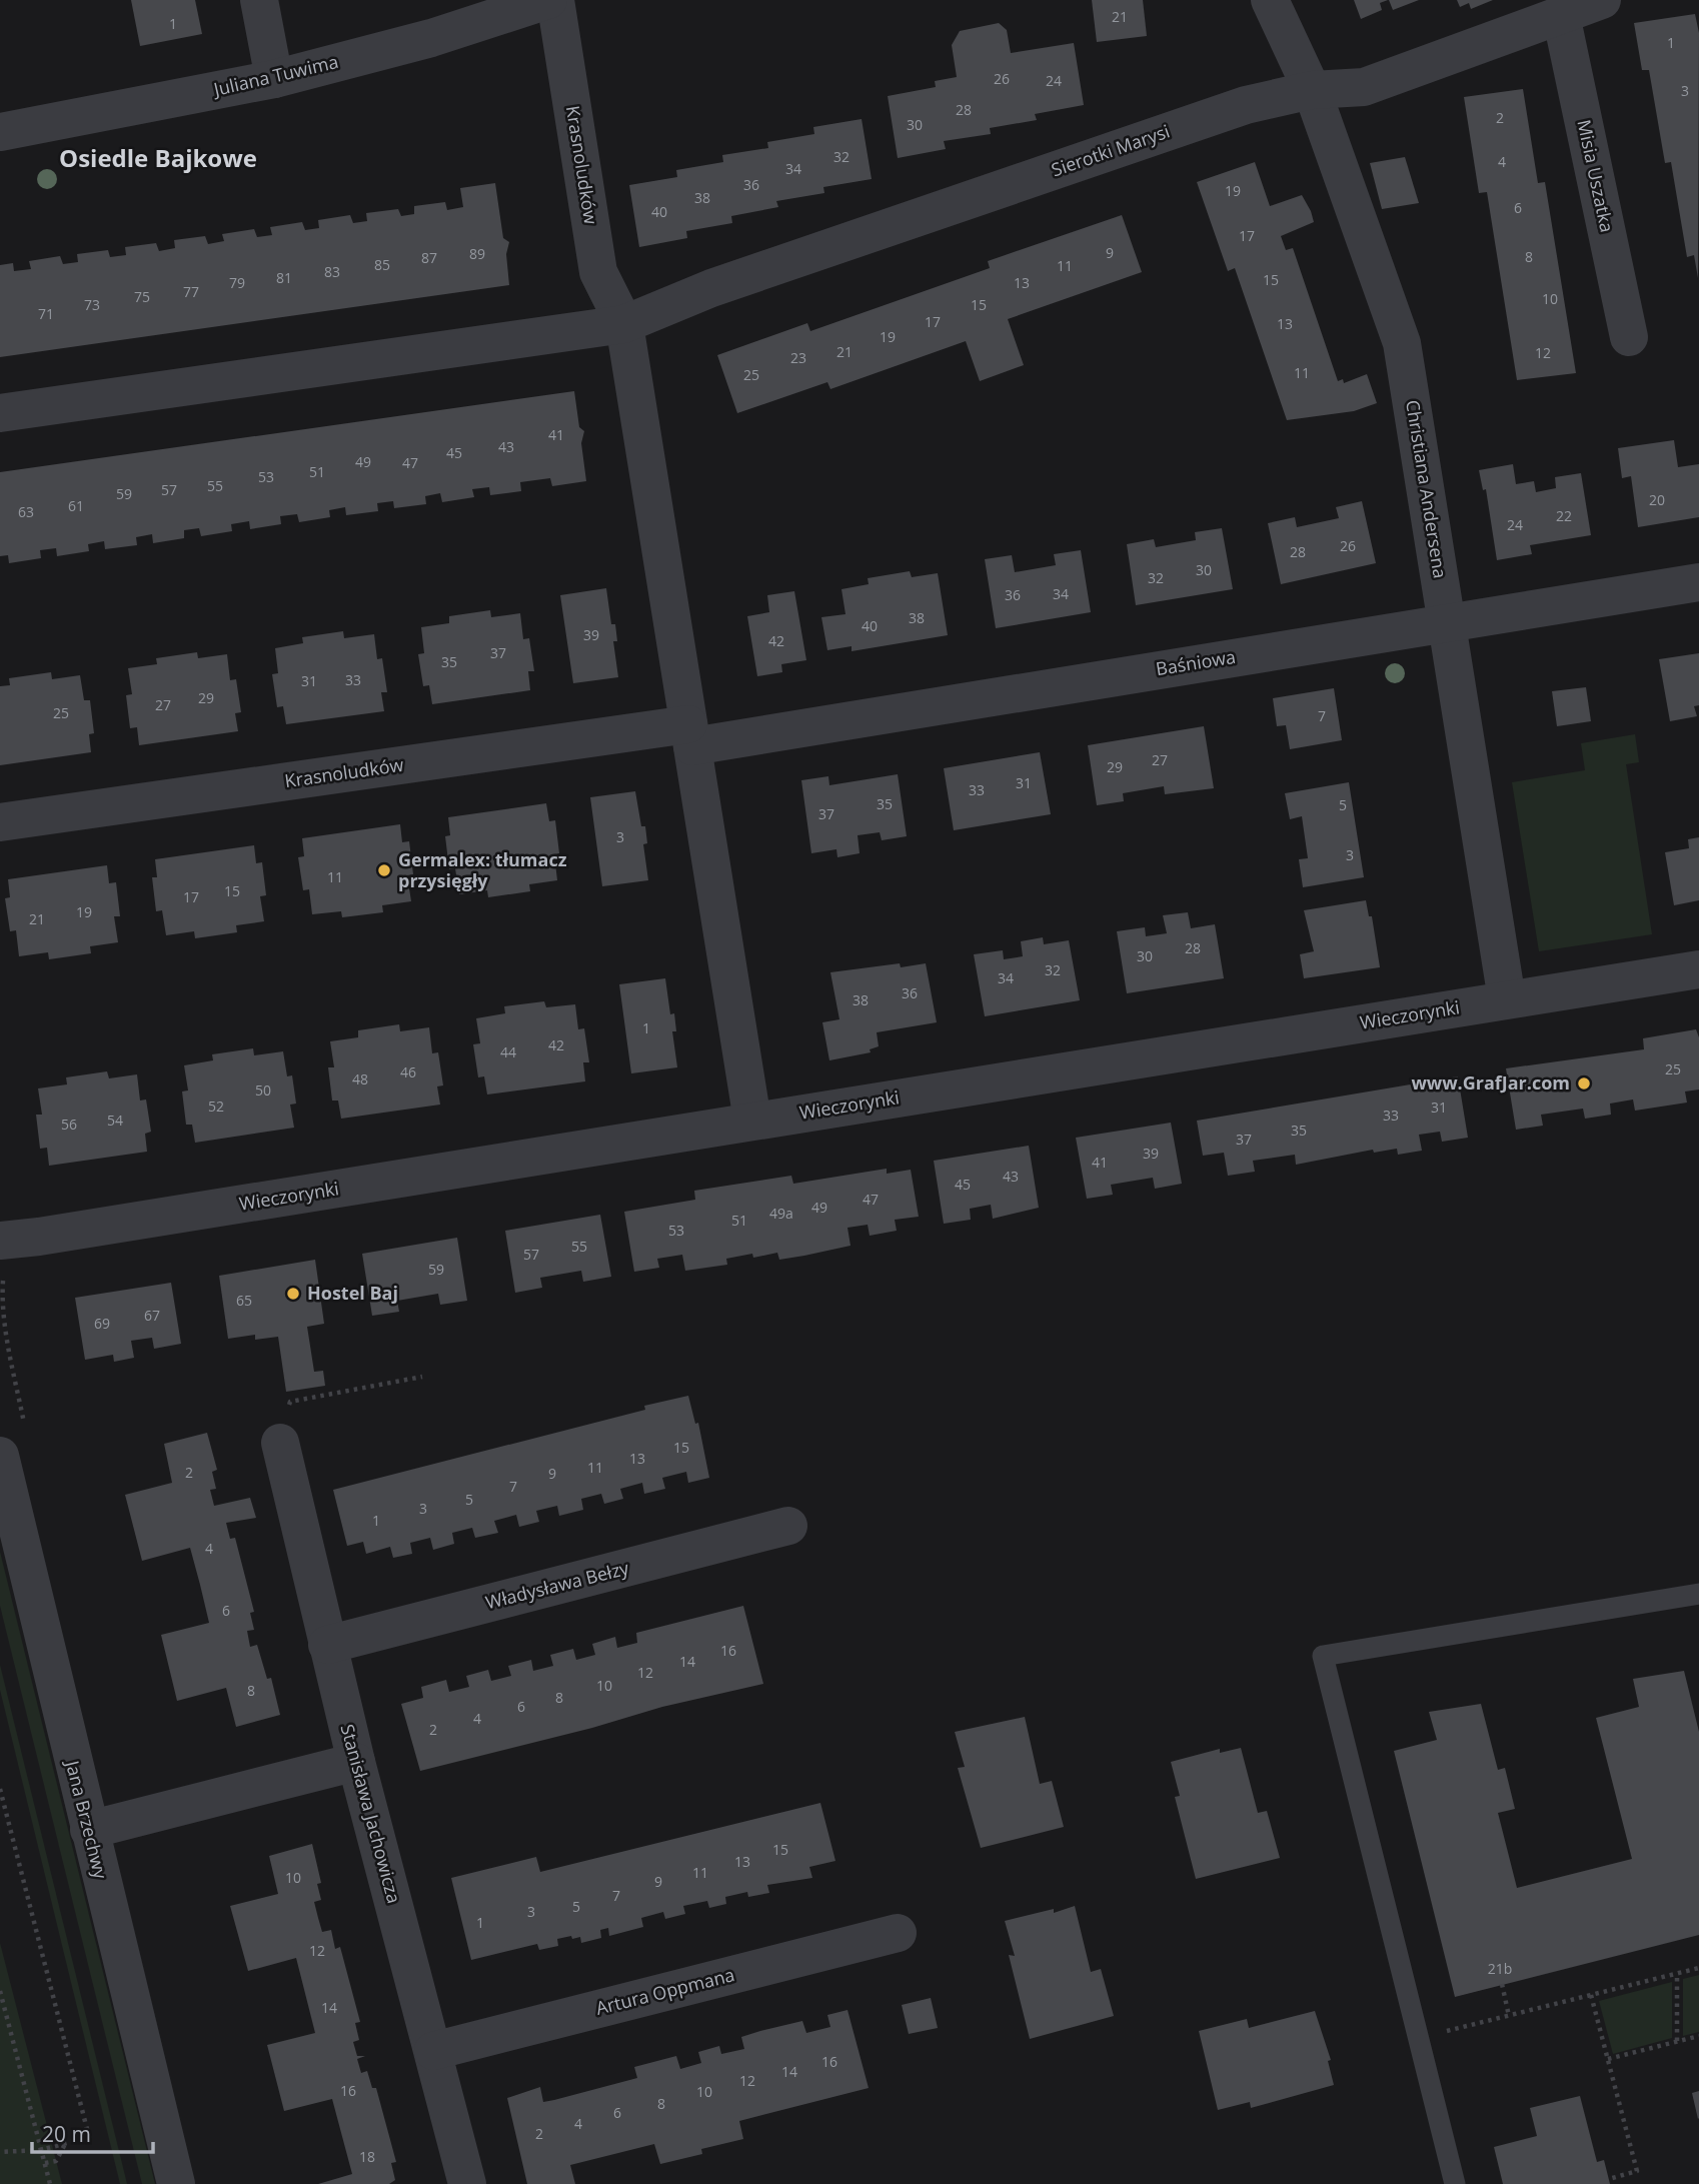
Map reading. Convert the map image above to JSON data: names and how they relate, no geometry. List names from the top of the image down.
{
  "streets": {
    "street": [
      "Juliana Tuwima",
      "Sierotki Marysi",
      "Krasnoludków",
      "Misia Uszatka",
      "Christiana Andersena",
      "Baśniowa",
      "Wieczorynki",
      "Władysława Bełzy",
      "Stanisława Jachowicza",
      "Jana Brzechwy",
      "Artura Oppmana"
    ]
  },
  "crossings": [
    ["Sierotki Marysi", "Krasnoludków"],
    ["Sierotki Marysi", "Misia Uszatka"],
    ["Sierotki Marysi", "Christiana Andersena"],
    ["Krasnoludków", "Baśniowa"],
    ["Krasnoludków", "Wieczorynki"],
    ["Christiana Andersena", "Baśniowa"],
    ["Christiana Andersena", "Wieczorynki"],
    ["Władysława Bełzy", "Stanisława Jachowicza"],
    ["Stanisława Jachowicza", "Artura Oppmana"]
  ],
  "districts": ["Osiedle Bajkowe"],
  "places": ["Germalex: tłumacz przysięgły", "www.GrafJar.com", "Hostel Baj"],
  "house_numbers": [
    "21",
    "1",
    "1",
    "26",
    "24",
    "3",
    "28",
    "2",
    "30",
    "32",
    "4",
    "34",
    "36",
    "19",
    "38",
    "6",
    "40",
    "17",
    "9",
    "89",
    "8",
    "87",
    "85",
    "11",
    "83",
    "81",
    "15",
    "79",
    "13",
    "77",
    "75",
    "10",
    "73",
    "15",
    "71",
    "17",
    "13",
    "19",
    "21",
    "12",
    "23",
    "11",
    "25",
    "41",
    "43",
    "45",
    "49",
    "47",
    "51",
    "53",
    "55",
    "57",
    "59",
    "20",
    "61",
    "63",
    "22",
    "24",
    "26",
    "28",
    "30",
    "32",
    "34",
    "36",
    "38",
    "40",
    "39",
    "42",
    "37",
    "35",
    "33",
    "31",
    "29",
    "27",
    "25",
    "7",
    "27",
    "29",
    "31",
    "33",
    "35",
    "5",
    "37",
    "3",
    "3",
    "11",
    "15",
    "17",
    "19",
    "21",
    "28",
    "30",
    "32",
    "34",
    "36",
    "38",
    "1",
    "42",
    "44",
    "25",
    "46",
    "48",
    "50",
    "52",
    "31",
    "33",
    "54",
    "56",
    "35",
    "37",
    "39",
    "41",
    "43",
    "45",
    "47",
    "49",
    "49a",
    "51",
    "53",
    "55",
    "57",
    "59",
    "65",
    "67",
    "69",
    "15",
    "13",
    "11",
    "2",
    "9",
    "7",
    "5",
    "3",
    "1",
    "4",
    "6",
    "16",
    "14",
    "12",
    "10",
    "8",
    "8",
    "6",
    "4",
    "2",
    "15",
    "13",
    "11",
    "10",
    "9",
    "7",
    "5",
    "3",
    "1",
    "12",
    "21b",
    "14",
    "16",
    "14",
    "12",
    "16",
    "10",
    "8",
    "6",
    "4",
    "2",
    "18"
  ],
  "scale_bar": "20 m"
}
